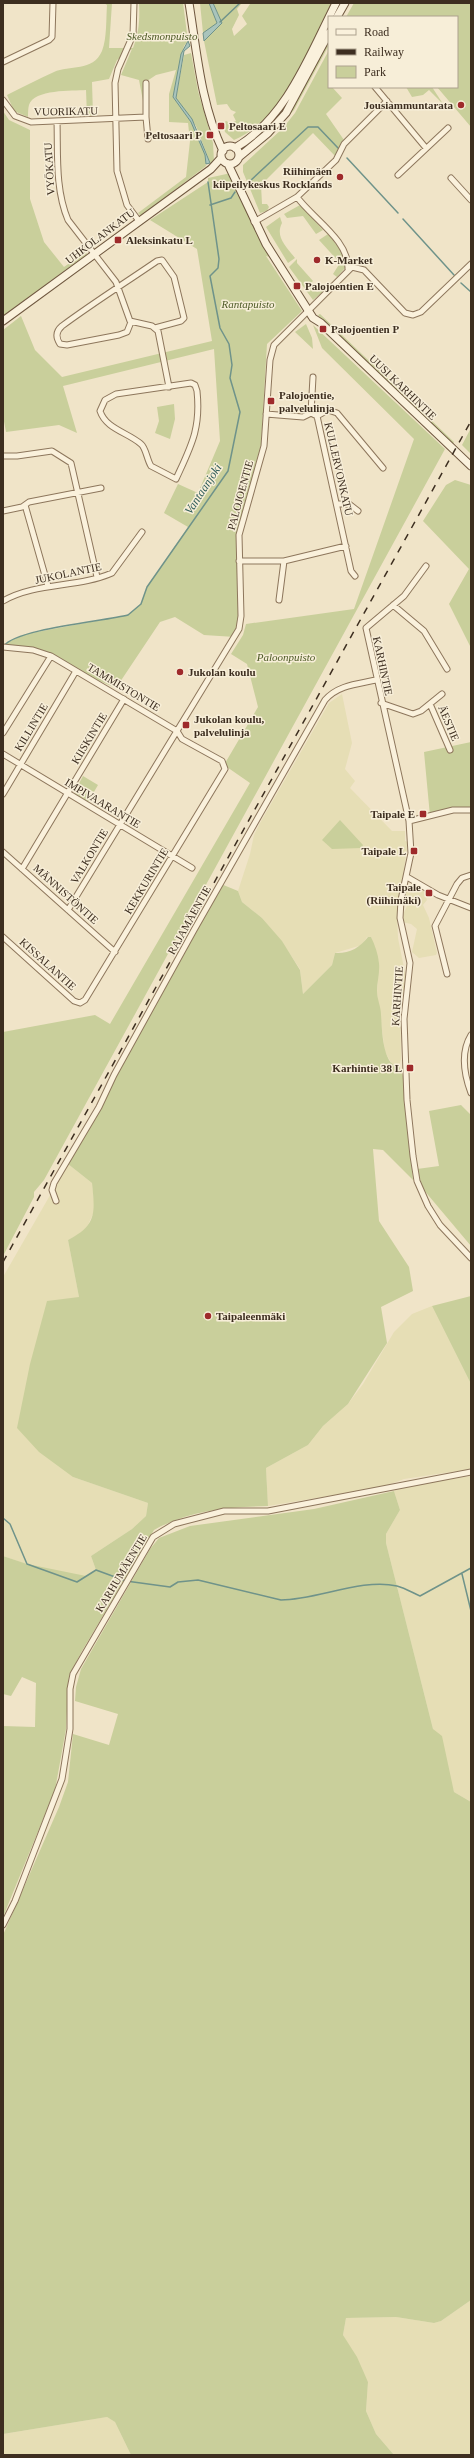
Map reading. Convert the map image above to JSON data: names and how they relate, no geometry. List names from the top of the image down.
{
  "streets": {
    "street": [
      "VUORIKATU",
      "VYÖKATU",
      "UHKOLANKATU",
      "UUSI KARHINTIE",
      "KULLERVONKATU",
      "PALOJOENTIE",
      "JUKOLANTIE",
      "KARHINTIE",
      "TAMMISTONTIE",
      "ÄESTIE",
      "KILLINTIE",
      "KIISKINTIE",
      "IMPIVAARANTIE",
      "VALKONTIE",
      "KEKKURINTIE",
      "MÄNNISTÖNTIE",
      "RAJAMÄENTIE",
      "KISSALANTIE",
      "KARHUMÄENTIE"
    ]
  },
  "crossings": [
    ["VUORIKATU", "VYÖKATU"],
    ["VYÖKATU", "UHKOLANKATU"],
    ["UHKOLANKATU", "UUSI KARHINTIE"],
    ["UUSI KARHINTIE", "PALOJOENTIE"],
    ["KULLERVONKATU", "PALOJOENTIE"],
    ["PALOJOENTIE", "TAMMISTONTIE"],
    ["PALOJOENTIE", "VALKONTIE"],
    ["KARHINTIE", "ÄESTIE"],
    ["KARHINTIE", "RAJAMÄENTIE"],
    ["TAMMISTONTIE", "KILLINTIE"],
    ["TAMMISTONTIE", "KIISKINTIE"],
    ["TAMMISTONTIE", "VALKONTIE"],
    ["TAMMISTONTIE", "KEKKURINTIE"],
    ["KILLINTIE", "IMPIVAARANTIE"],
    ["KIISKINTIE", "IMPIVAARANTIE"],
    ["KIISKINTIE", "MÄNNISTÖNTIE"],
    ["IMPIVAARANTIE", "VALKONTIE"],
    ["IMPIVAARANTIE", "KEKKURINTIE"],
    ["VALKONTIE", "MÄNNISTÖNTIE"],
    ["KEKKURINTIE", "MÄNNISTÖNTIE"],
    ["KEKKURINTIE", "KISSALANTIE"]
  ],
  "water": ["Vantaanjoki"],
  "parks": ["Skedsmonpuisto", "Rantapuisto", "Paloonpuisto"],
  "places": {
    "other": [
      "Jousiammuntarata",
      "Riihimäen kiipeilykeskus Rocklands",
      "K-Market",
      "Jukolan koulu",
      "Taipaleenmäki"
    ],
    "transit": [
      "Peltosaari E",
      "Peltosaari P",
      "Aleksinkatu L",
      "Palojoentien E",
      "Palojoentien P",
      "Palojoentie, palvelulinja",
      "Jukolan koulu, palvelulinja",
      "Taipale E",
      "Taipale L",
      "Taipale (Riihimäki)",
      "Karhintie 38 L"
    ]
  },
  "legend": ["Road", "Railway", "Park"]
}
